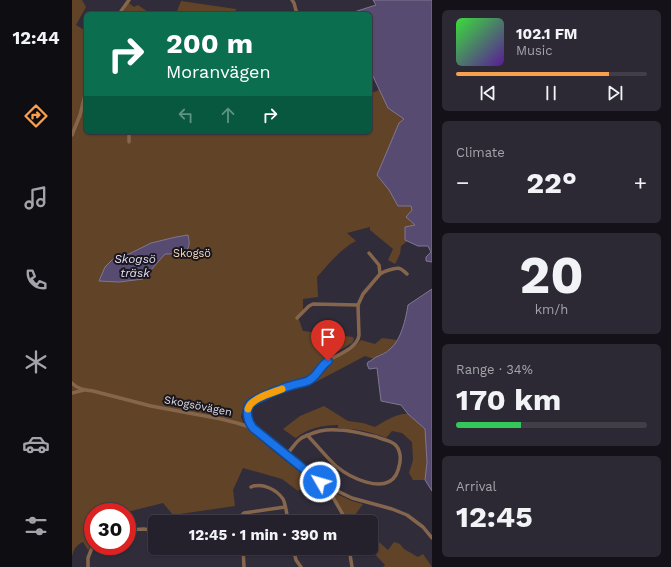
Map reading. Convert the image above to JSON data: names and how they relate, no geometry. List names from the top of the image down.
{
  "streets": {
    "street": ["Skogsövägen"]
  },
  "water": ["Skogsö träsk"],
  "parks": ["Skogsö"],
  "page": {
    "tabs": "12:44",
    "turn": ["200 m", "Moranvägen"],
    "song": ["102.1 FM", "Music"],
    "tile": [
      "Climate",
      ["20", "km/h"],
      ["Range · 34%", "170 km"],
      ["Arrival", "12:45"]
    ],
    "heat": ["−", "22°", "+"],
    "limit": "30",
    "trip": "12:45 · 1 min · 390 m"
  }
}
